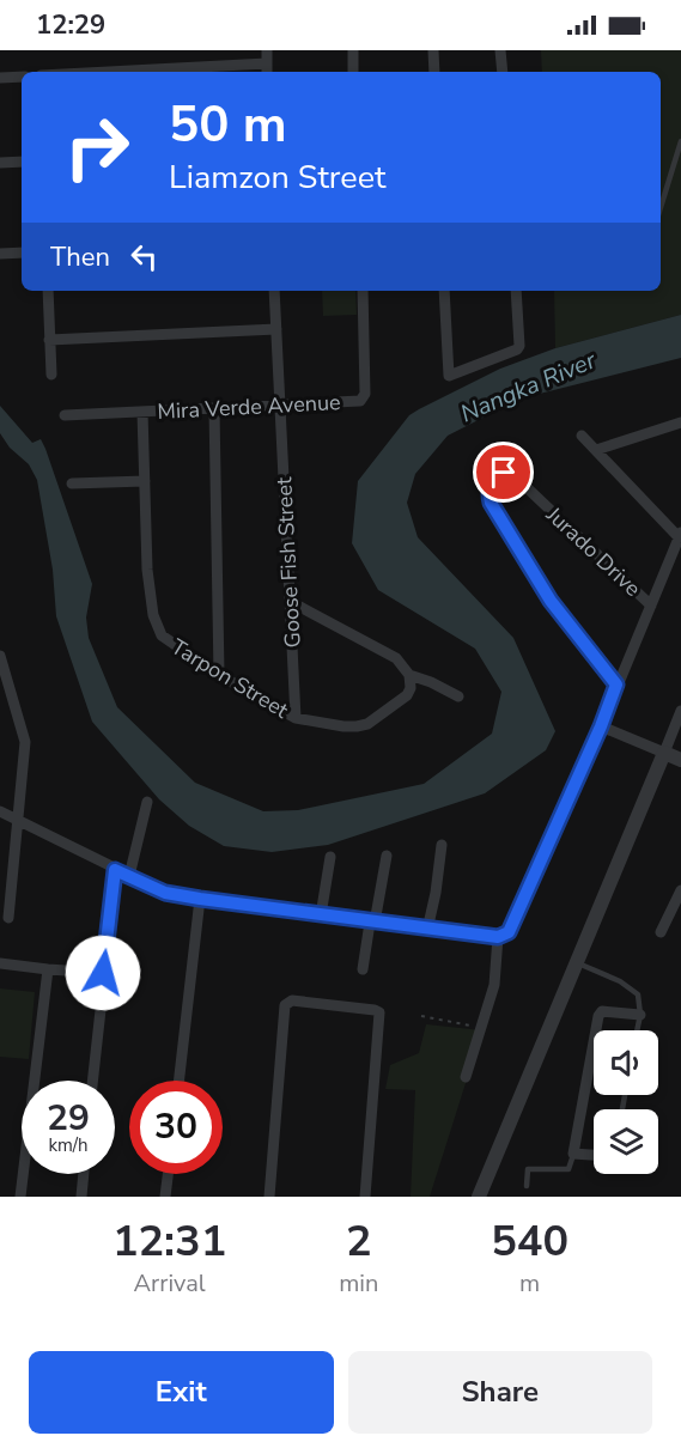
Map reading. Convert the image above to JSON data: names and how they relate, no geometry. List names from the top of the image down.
{
  "streets": {
    "street": [
      "Mira Verde Avenue",
      "Jurado Drive",
      "Goose Fish Street",
      "Tarpon Street"
    ]
  },
  "crossings": [
    ["Mira Verde Avenue", "Goose Fish Street"],
    ["Mira Verde Avenue", "Tarpon Street"],
    ["Goose Fish Street", "Tarpon Street"]
  ],
  "water": ["Nangka River"],
  "page": {
    "status": "12:29",
    "turn": ["50 m", "Liamzon Street"],
    "then": "Then",
    "speed": "29 km/h",
    "limit": "30",
    "eta": [
      "12:31",
      "Arrival",
      "2",
      "min",
      "540",
      "m"
    ],
    "buttons": ["Exit", "Share"]
  }
}
